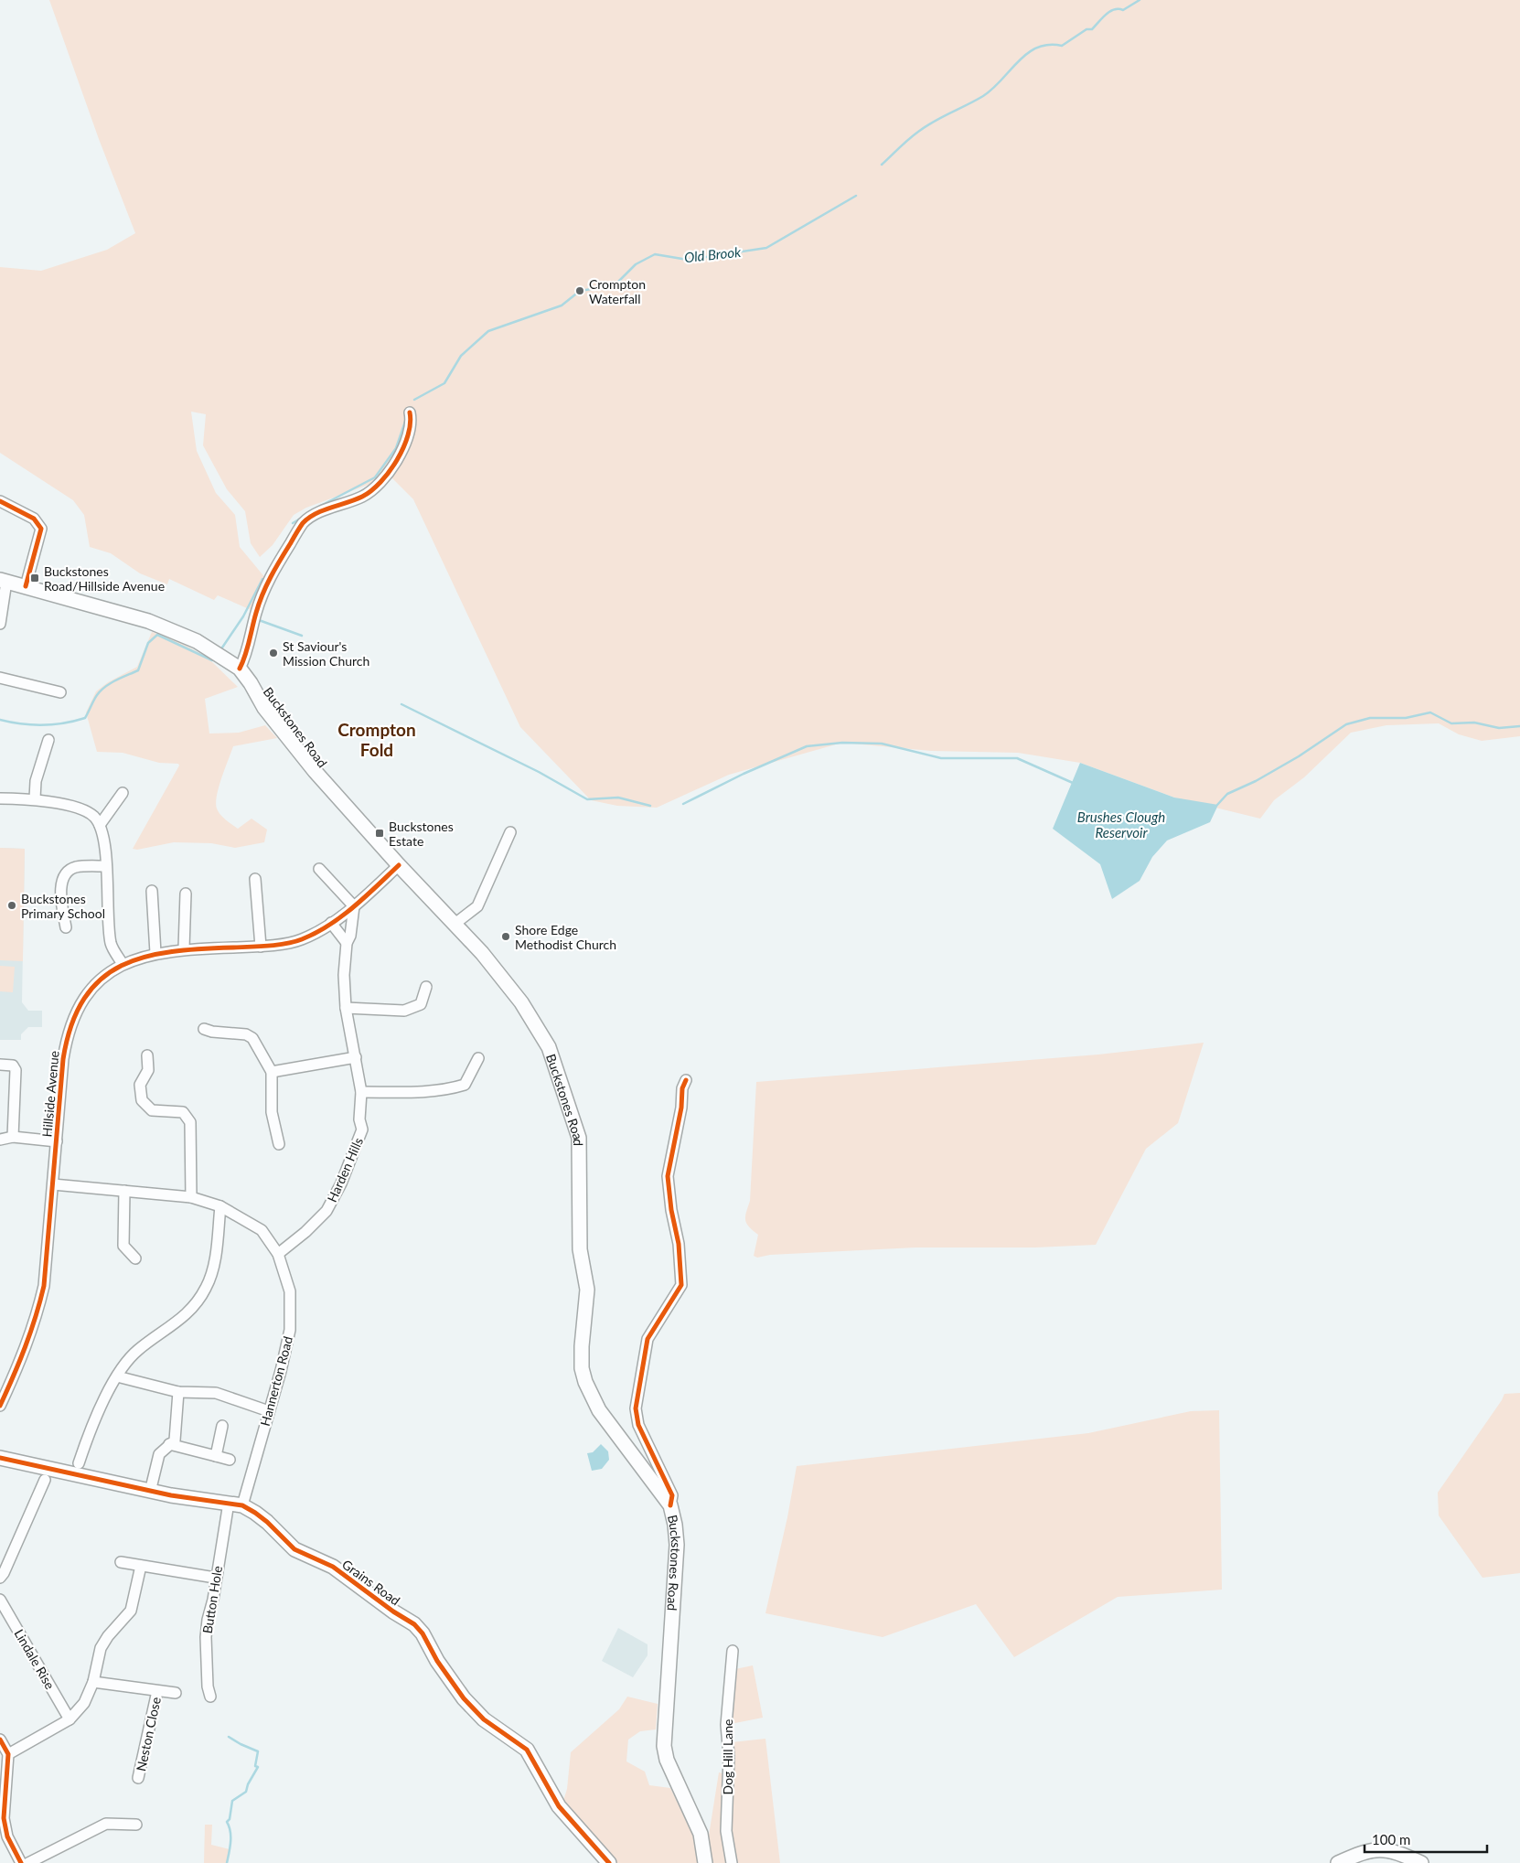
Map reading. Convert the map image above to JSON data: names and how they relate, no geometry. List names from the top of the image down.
{
  "streets": {
    "main road": ["Buckstones Road", "Grains Road"],
    "street": [
      "Hillside Avenue",
      "Harden Hills",
      "Hannerton Road",
      "Button Hole",
      "Lindale Rise",
      "Neston Close",
      "Dog Hill Lane"
    ]
  },
  "crossings": [
    ["Buckstones Road", "Hillside Avenue"],
    ["Hillside Avenue", "Harden Hills"],
    ["Hillside Avenue", "Hannerton Road"],
    ["Harden Hills", "Hannerton Road"],
    ["Hannerton Road", "Grains Road"],
    ["Hannerton Road", "Button Hole"],
    ["Grains Road", "Button Hole"]
  ],
  "districts": ["Crompton Fold"],
  "water": ["Old Brook", "Brushes Clough Reservoir"],
  "places": {
    "other": [
      "Crompton Waterfall",
      "St Saviour's Mission Church",
      "Buckstones Primary School",
      "Shore Edge Methodist Church"
    ],
    "transit": ["Buckstones Road/Hillside Avenue", "Buckstones Estate"]
  },
  "scale_bar": "100 m"
}
